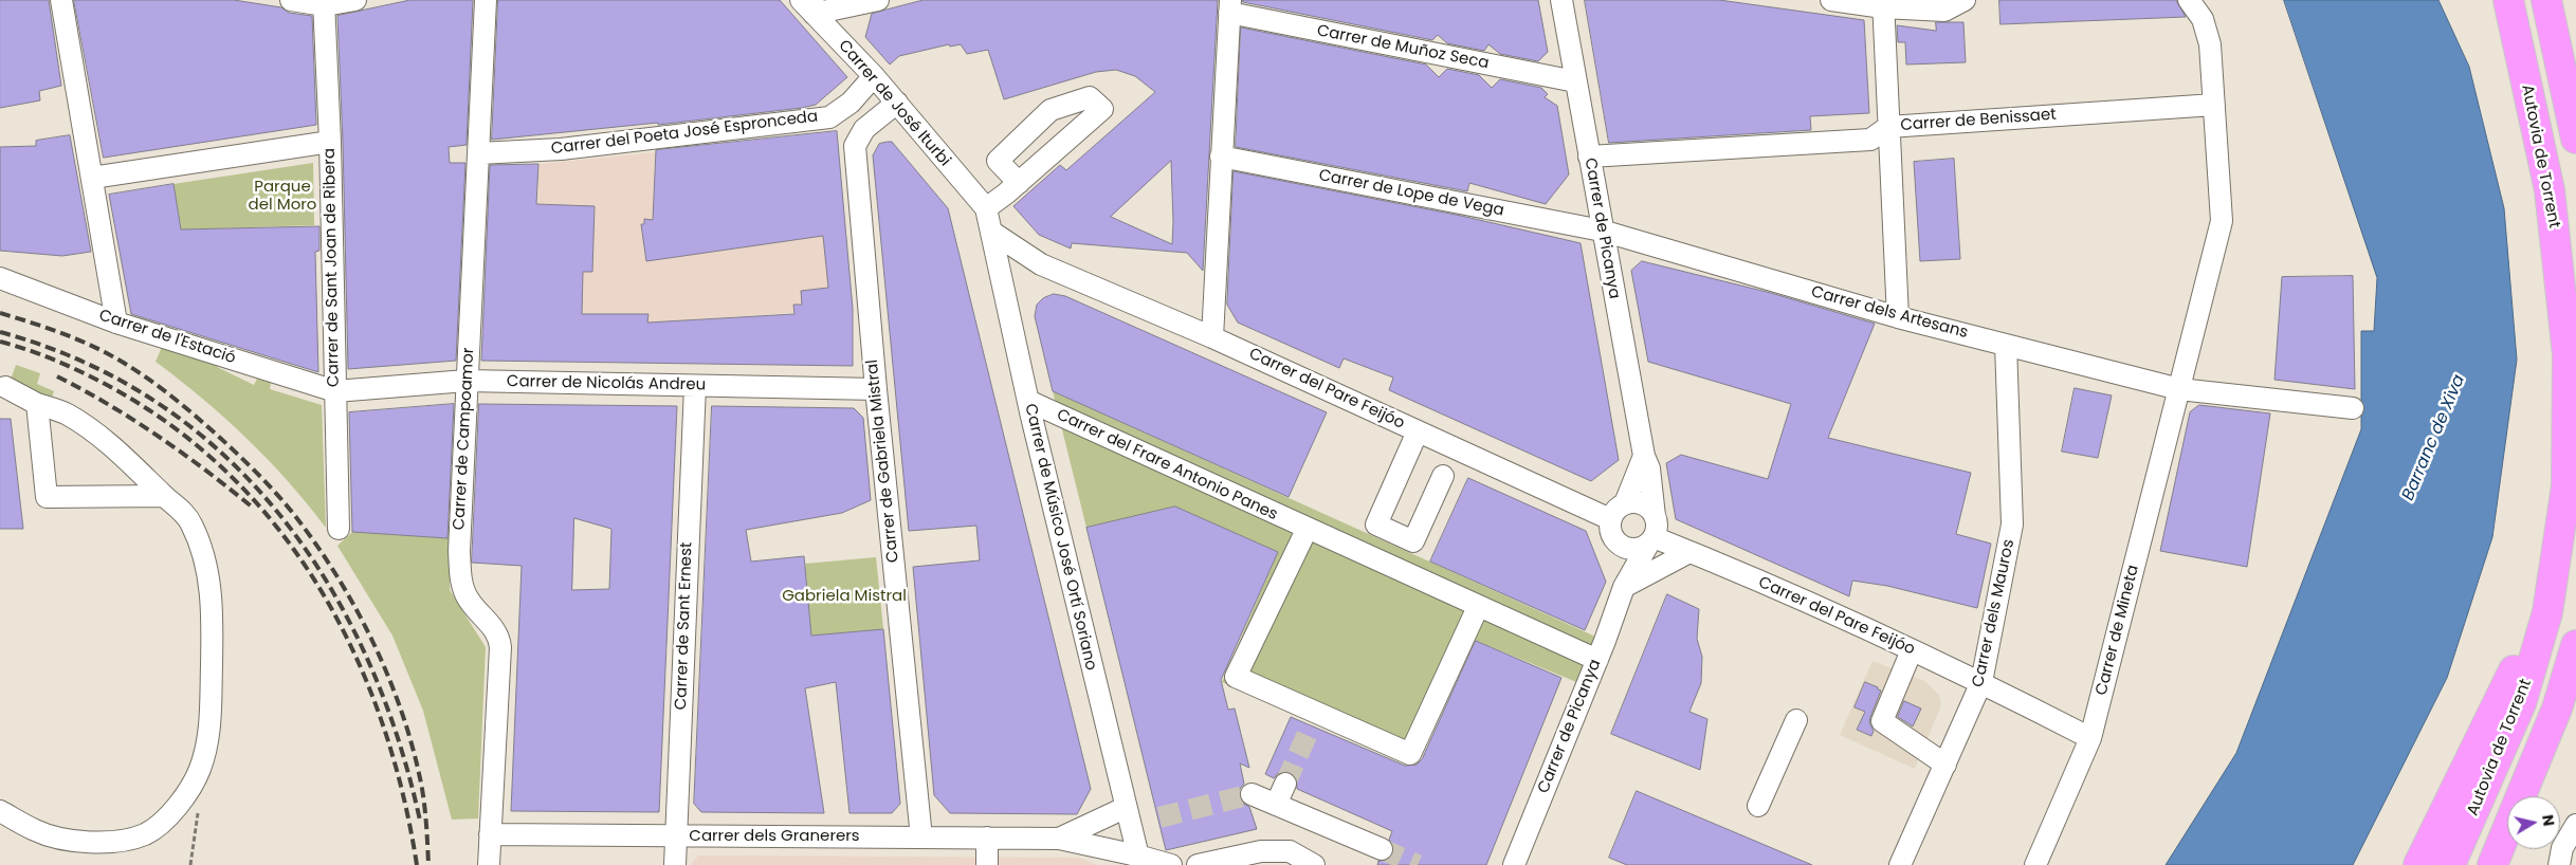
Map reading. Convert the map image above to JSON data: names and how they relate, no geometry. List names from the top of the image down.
{
  "streets": {
    "highway": ["Autovia de Torrent"],
    "street": [
      "Carrer de Muñoz Seca",
      "Carrer de José Iturbi",
      "Carrer de Benissaet",
      "Carrer del Poeta José Espronceda",
      "Carrer de Lope de Vega",
      "Carrer de Picanya",
      "Carrer de Sant Joan de Ribera",
      "Carrer dels Artesans",
      "Carrer de l'Estació",
      "Carrer de Nicolás Andreu",
      "Carrer del Pare Feijóo",
      "Carrer de Campoamor",
      "Carrer de Gabriela Mistral",
      "Carrer del Frare Antonio Panes",
      "Carrer de Músico José Ortí Soriano",
      "Carrer dels Mauros",
      "Carrer de Sant Ernest",
      "Carrer de Mineta",
      "Carrer dels Granerers"
    ]
  },
  "crossings": [
    ["Carrer de Muñoz Seca", "Carrer de Picanya"],
    ["Carrer de José Iturbi", "Carrer del Poeta José Espronceda"],
    ["Carrer de José Iturbi", "Carrer de Gabriela Mistral"],
    ["Carrer de José Iturbi", "Carrer de Músico José Ortí Soriano"],
    ["Carrer de Benissaet", "Carrer de Picanya"],
    ["Carrer del Poeta José Espronceda", "Carrer de Campoamor"],
    ["Carrer de Lope de Vega", "Carrer de Picanya"],
    ["Carrer de Lope de Vega", "Carrer dels Artesans"],
    ["Carrer de Picanya", "Carrer dels Artesans"],
    ["Carrer de Picanya", "Carrer del Pare Feijóo"],
    ["Carrer de Picanya", "Carrer del Frare Antonio Panes"],
    ["Carrer de Sant Joan de Ribera", "Carrer de l'Estació"],
    ["Carrer de Sant Joan de Ribera", "Carrer de Nicolás Andreu"],
    ["Carrer dels Artesans", "Carrer dels Mauros"],
    ["Carrer dels Artesans", "Carrer de Mineta"],
    ["Carrer de l'Estació", "Carrer de Nicolás Andreu"],
    ["Carrer de Nicolás Andreu", "Carrer de Campoamor"],
    ["Carrer de Nicolás Andreu", "Carrer de Gabriela Mistral"],
    ["Carrer de Nicolás Andreu", "Carrer de Sant Ernest"],
    ["Carrer del Pare Feijóo", "Carrer de Músico José Ortí Soriano"],
    ["Carrer del Pare Feijóo", "Carrer dels Mauros"],
    ["Carrer del Pare Feijóo", "Carrer de Mineta"],
    ["Carrer de Campoamor", "Carrer dels Granerers"],
    ["Carrer de Gabriela Mistral", "Carrer dels Granerers"],
    ["Carrer del Frare Antonio Panes", "Carrer de Músico José Ortí Soriano"],
    ["Carrer de Músico José Ortí Soriano", "Carrer dels Granerers"],
    ["Carrer de Sant Ernest", "Carrer dels Granerers"]
  ],
  "water": ["Barranc de Xiva"],
  "parks": ["Parque del Moro", "Gabriela Mistral"],
  "north": "right"
}
